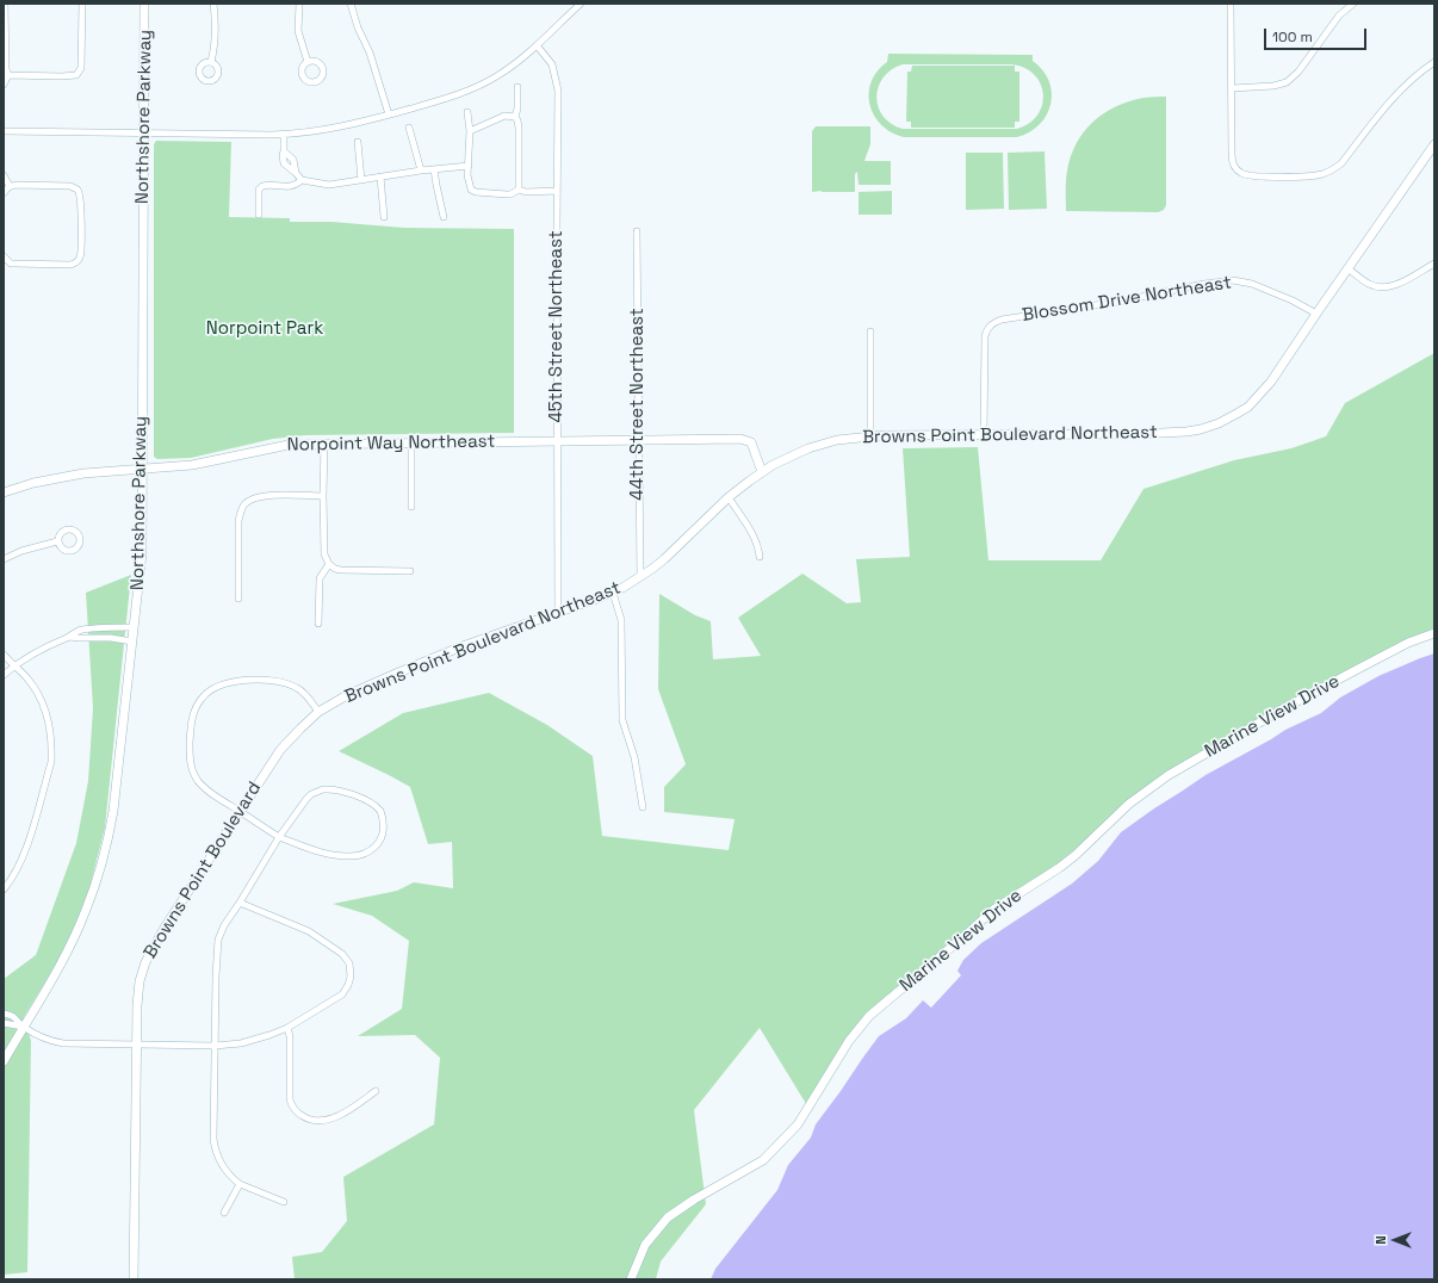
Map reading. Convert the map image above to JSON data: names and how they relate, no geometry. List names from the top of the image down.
{
  "streets": {
    "street": [
      "Northshore Parkway",
      "Blossom Drive Northeast",
      "45th Street Northeast",
      "44th Street Northeast",
      "Browns Point Boulevard Northeast",
      "Norpoint Way Northeast",
      "Marine View Drive",
      "Browns Point Boulevard"
    ]
  },
  "crossings": [
    ["Northshore Parkway", "Norpoint Way Northeast"],
    ["Blossom Drive Northeast", "Browns Point Boulevard Northeast"],
    ["45th Street Northeast", "Browns Point Boulevard Northeast"],
    ["45th Street Northeast", "Norpoint Way Northeast"],
    ["44th Street Northeast", "Browns Point Boulevard Northeast"],
    ["44th Street Northeast", "Norpoint Way Northeast"],
    ["Browns Point Boulevard Northeast", "Norpoint Way Northeast"],
    ["Browns Point Boulevard Northeast", "Browns Point Boulevard"]
  ],
  "parks": ["Norpoint Park"],
  "scale_bar": "100 m",
  "north": "left"
}
